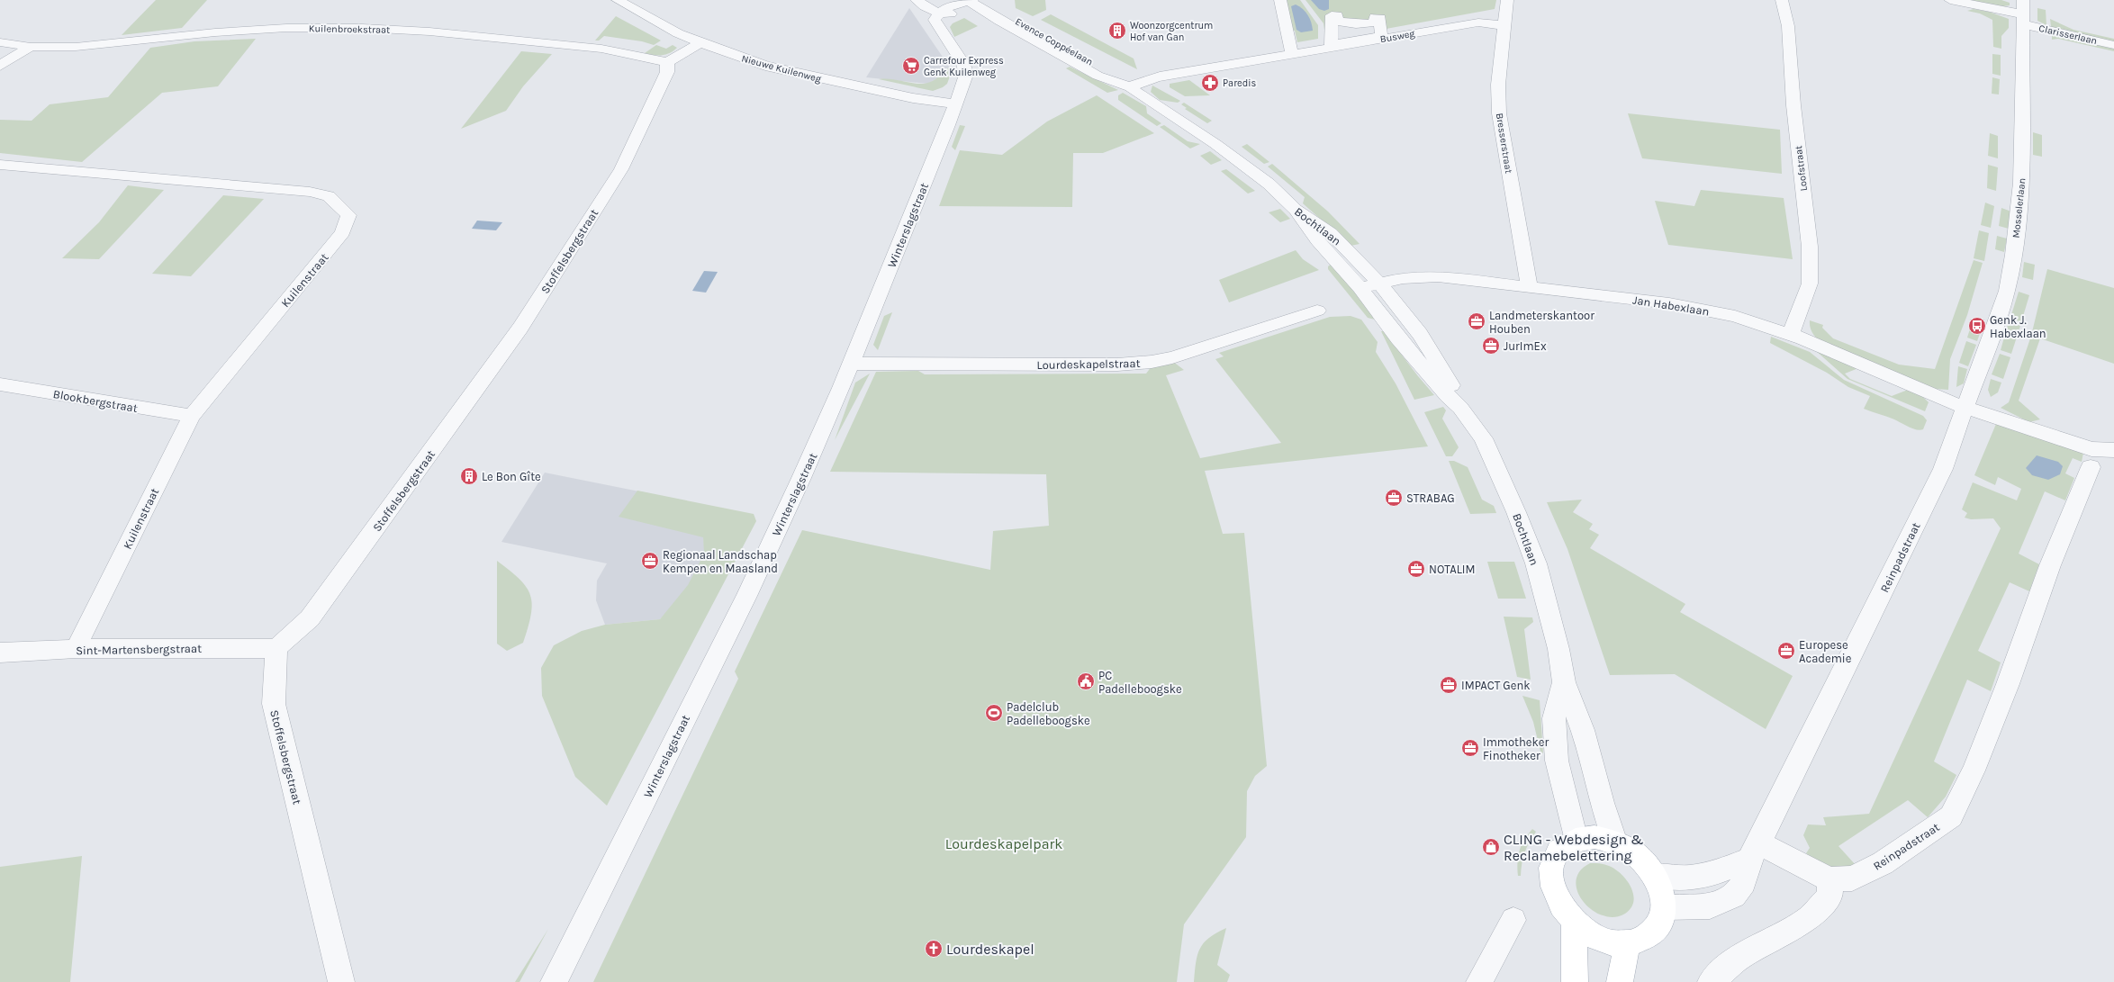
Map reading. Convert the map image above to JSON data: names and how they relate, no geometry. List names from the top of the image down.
{
  "streets": {
    "street": [
      "Kuilenbroekstraat",
      "Clarisserlaan",
      "Busweg",
      "Evence Coppéelaan",
      "Nieuwe Kuilenweg",
      "Bresserstraat",
      "Loofstraat",
      "Mosselerlaan",
      "Winterslagstraat",
      "Bochtlaan",
      "Stoffelsbergstraat",
      "Kuilenstraat",
      "Jan Habexlaan",
      "Lourdeskapelstraat",
      "Blookbergstraat",
      "Reinpadstraat",
      "Sint-Martensbergstraat"
    ]
  },
  "crossings": [
    ["Kuilenbroekstraat", "Stoffelsbergstraat"],
    ["Clarisserlaan", "Mosselerlaan"],
    ["Busweg", "Evence Coppéelaan"],
    ["Busweg", "Bresserstraat"],
    ["Busweg", "Bochtlaan"],
    ["Evence Coppéelaan", "Bochtlaan"],
    ["Nieuwe Kuilenweg", "Winterslagstraat"],
    ["Bresserstraat", "Jan Habexlaan"],
    ["Loofstraat", "Jan Habexlaan"],
    ["Mosselerlaan", "Jan Habexlaan"],
    ["Mosselerlaan", "Reinpadstraat"],
    ["Winterslagstraat", "Lourdeskapelstraat"],
    ["Bochtlaan", "Jan Habexlaan"],
    ["Bochtlaan", "Reinpadstraat"],
    ["Stoffelsbergstraat", "Sint-Martensbergstraat"],
    ["Kuilenstraat", "Blookbergstraat"],
    ["Kuilenstraat", "Sint-Martensbergstraat"],
    ["Jan Habexlaan", "Reinpadstraat"]
  ],
  "parks": ["Lourdeskapelpark"],
  "places": {
    "building": ["Woonzorgcentrum Hof van Gan", "Le Bon Gîte"],
    "supermarket": ["Carrefour Express Genk Kuilenweg"],
    "pharmacy": ["Paredis"],
    "office": [
      "Landmeterskantoor Houben",
      "JurImEx",
      "STRABAG",
      "Regionaal Landschap Kempen en Maasland",
      "NOTALIM",
      "Europese Academie",
      "IMPACT Genk",
      "Immotheker Finotheker"
    ],
    "bus stop": ["Genk J. Habexlaan"],
    "public building": ["PC Padelleboogske"],
    "sports": ["Padelclub Padelleboogske"],
    "shop": ["CLING - Webdesign & Reclamebelettering"],
    "church": ["Lourdeskapel"]
  }
}
